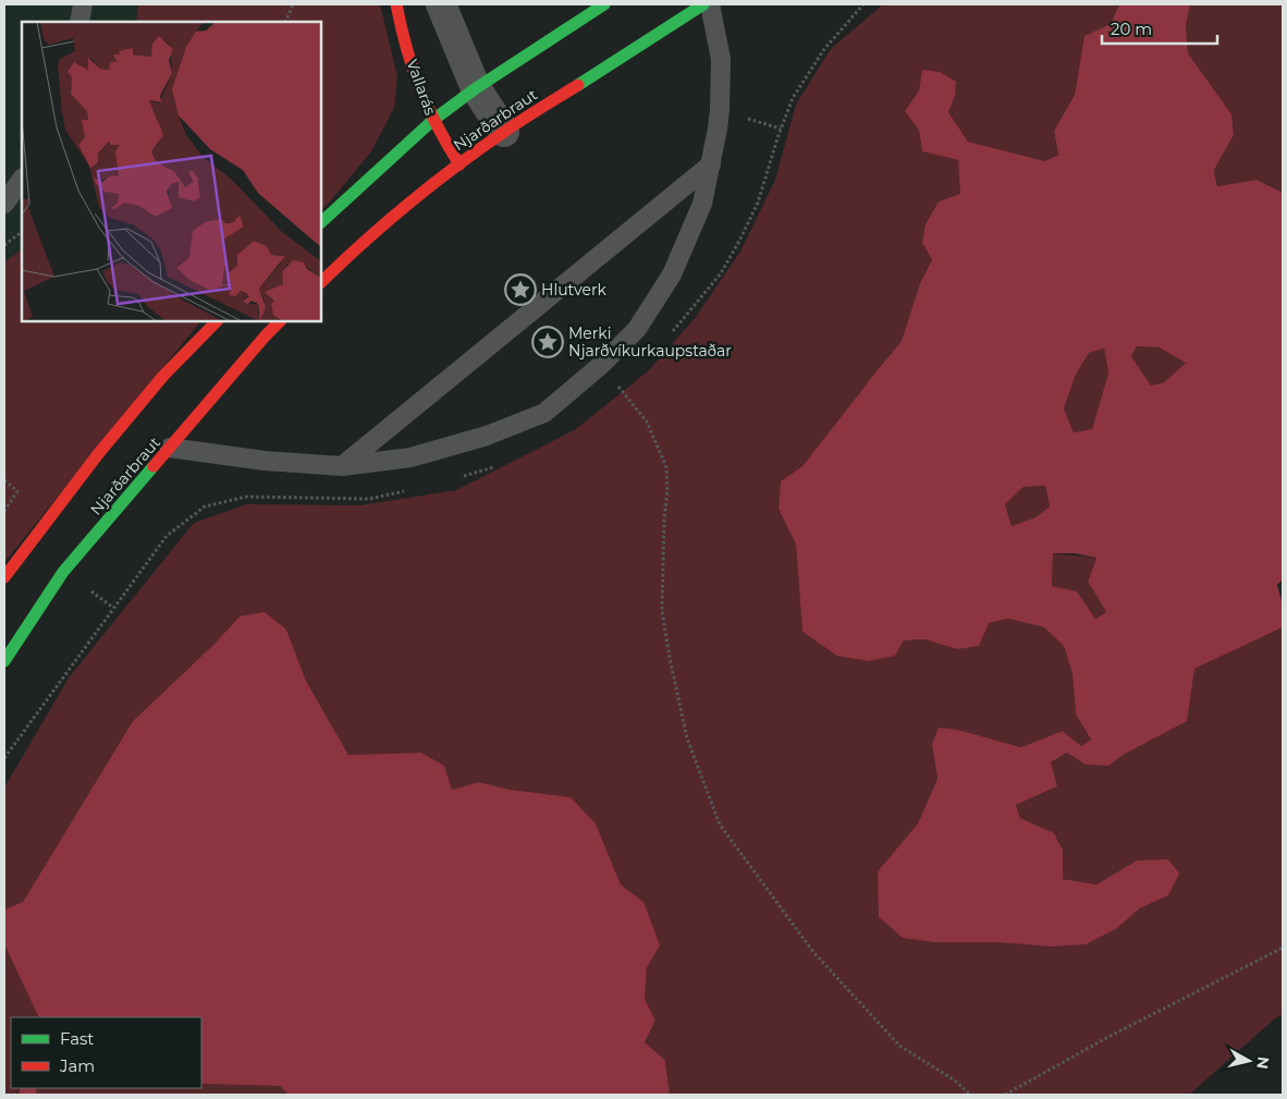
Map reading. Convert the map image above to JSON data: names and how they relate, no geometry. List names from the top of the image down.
{
  "streets": {
    "main road": ["Vallarás", "Njarðarbraut"]
  },
  "crossings": [
    ["Vallarás", "Njarðarbraut"]
  ],
  "places": {
    "place": ["Hlutverk", "Merki Njarðvíkurkaupstaðar"]
  },
  "legend": ["Fast", "Jam"],
  "scale_bar": "20 m",
  "north": "right"
}
